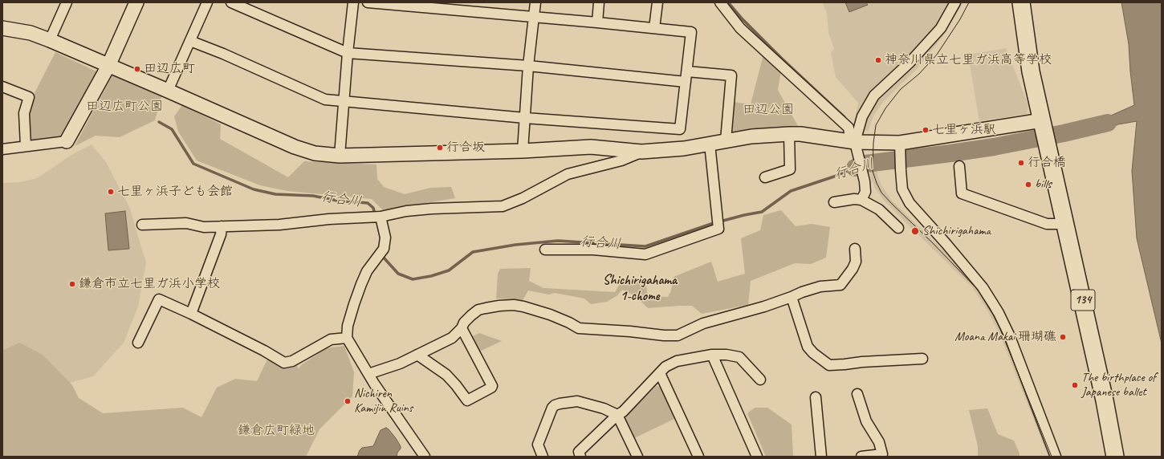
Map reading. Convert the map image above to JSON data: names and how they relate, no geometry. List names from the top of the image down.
{
  "streets": {
    "highway": ["134"]
  },
  "districts": ["Shichirigahama 1-chome"],
  "water": ["行合川"],
  "parks": ["田辺広町公園", "田辺公園", "鎌倉広町緑地"],
  "places": [
    "神奈川県立七里ガ浜高等学校",
    "田辺広町",
    "七里ヶ浜駅",
    "行合坂",
    "行合橋",
    "bills",
    "七里ヶ浜子ども会館",
    "Shichirigahama",
    "鎌倉市立七里ガ浜小学校",
    "Moana Makai 珊瑚礁",
    "The birthplace of Japanese ballet",
    "Nichiren Kamijin Ruins"
  ]
}
